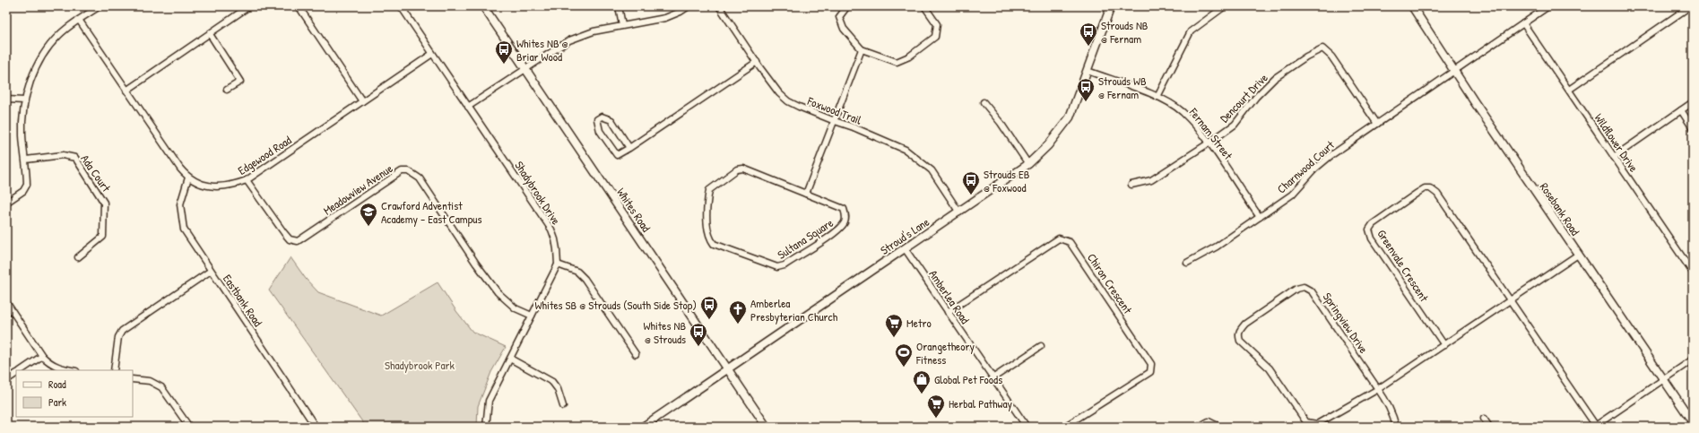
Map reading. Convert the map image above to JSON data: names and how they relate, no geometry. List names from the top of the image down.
{
  "streets": {
    "street": [
      "Dencourt Drive",
      "Foxwood Trail",
      "Fernam Street",
      "Wildflower Drive",
      "Edgewood Road",
      "Charnwood Court",
      "Ada Court",
      "Meadowview Avenue",
      "Shadybrook Drive",
      "Rosebank Road",
      "Whites Road",
      "Stroud's Lane",
      "Sultana Square",
      "Greenvale Crescent",
      "Chiron Crescent",
      "Amberlea Road",
      "Eastbank Road",
      "Springview Drive"
    ]
  },
  "crossings": [
    ["Dencourt Drive", "Fernam Street"],
    ["Dencourt Drive", "Charnwood Court"],
    ["Foxwood Trail", "Stroud's Lane"],
    ["Fernam Street", "Charnwood Court"],
    ["Fernam Street", "Stroud's Lane"],
    ["Wildflower Drive", "Charnwood Court"],
    ["Edgewood Road", "Meadowview Avenue"],
    ["Edgewood Road", "Shadybrook Drive"],
    ["Edgewood Road", "Eastbank Road"],
    ["Charnwood Court", "Rosebank Road"],
    ["Meadowview Avenue", "Shadybrook Drive"],
    ["Rosebank Road", "Springview Drive"],
    ["Whites Road", "Stroud's Lane"],
    ["Stroud's Lane", "Amberlea Road"],
    ["Greenvale Crescent", "Springview Drive"],
    ["Chiron Crescent", "Amberlea Road"]
  ],
  "parks": ["Shadybrook Park"],
  "places": {
    "bus stop": [
      "Strouds NB @ Fernam",
      "Whites NB @ Briar Wood",
      "Strouds WB @ Fernam",
      "Strouds EB @ Foxwood",
      "Whites SB @ Strouds (South Side Stop)",
      "Whites NB @ Strouds"
    ],
    "school or university": ["Crawford Adventist Academy - East Campus"],
    "church": ["Amberlea Presbyterian Church"],
    "supermarket": ["Metro", "Herbal Pathway"],
    "sports": ["Orangetheory Fitness"],
    "shop": ["Global Pet Foods"]
  },
  "legend": ["Road", "Park"]
}
